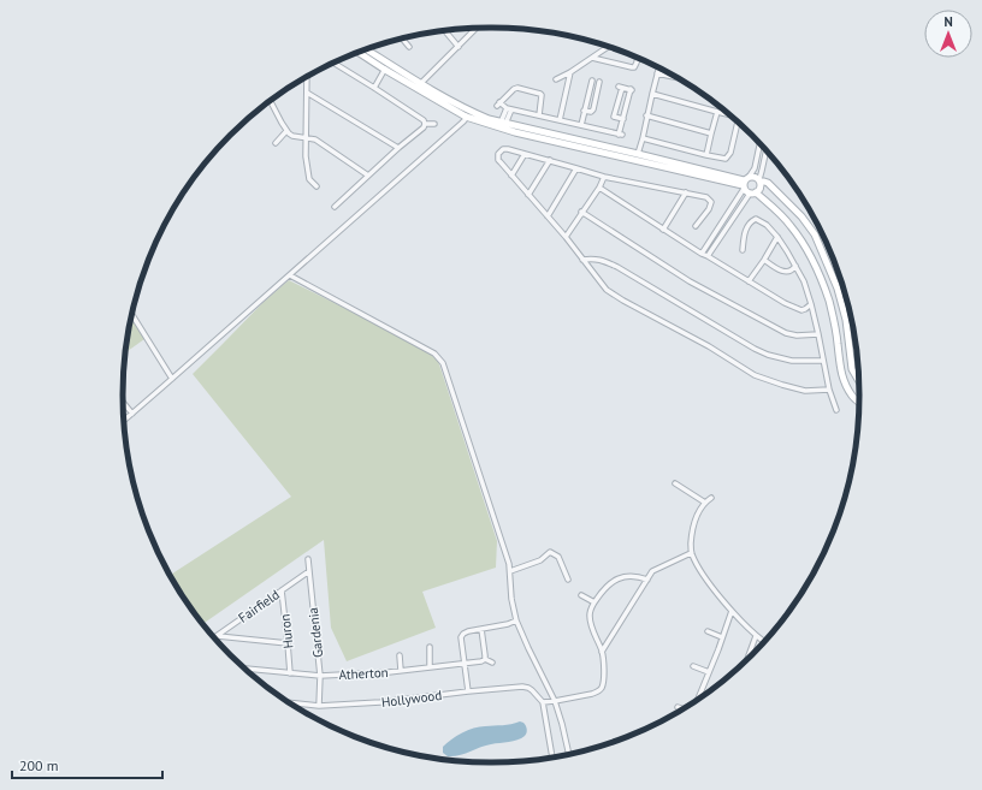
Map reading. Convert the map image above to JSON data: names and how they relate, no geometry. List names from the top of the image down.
{
  "streets": {
    "street": [
      "Fairfield",
      "Huron",
      "Gardenia",
      "Atherton",
      "Hollywood"
    ]
  },
  "crossings": [
    ["Fairfield", "Huron"],
    ["Fairfield", "Gardenia"],
    ["Huron", "Atherton"],
    ["Gardenia", "Atherton"],
    ["Gardenia", "Hollywood"]
  ],
  "scale_bar": "200 m",
  "north": "top"
}
